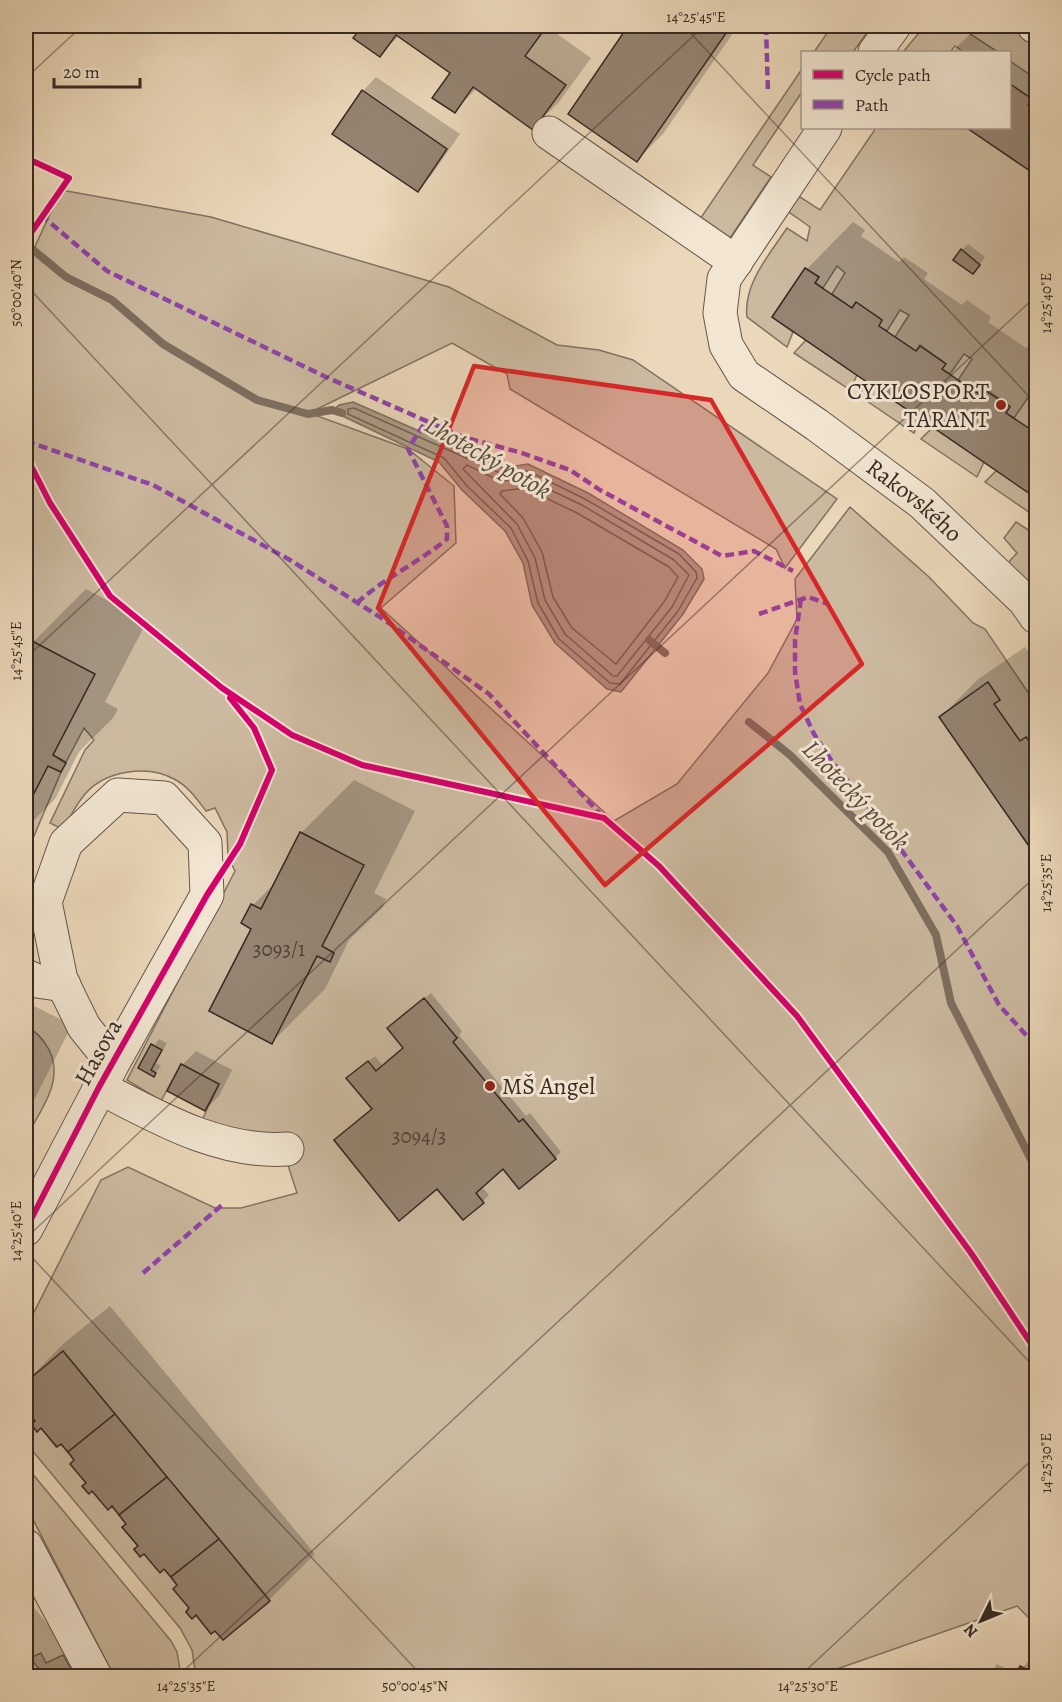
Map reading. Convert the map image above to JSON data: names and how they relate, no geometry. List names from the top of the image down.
{
  "streets": {
    "street": ["Rakovského", "Hasova"]
  },
  "water": ["Lhotecký potok"],
  "places": ["CYKLOSPORT TARANT", "MŠ Angel"],
  "house_numbers": ["3093/1", "3094/3"],
  "legend": ["Cycle path", "Path"],
  "scale_bar": "20 m",
  "north": "bottom left",
  "coordinates": [
    "14°25'45\"E",
    "50°00'40\"N",
    "14°25'40\"E",
    "14°25'35\"E",
    "14°25'30\"E",
    "50°00'45\"N"
  ]
}
